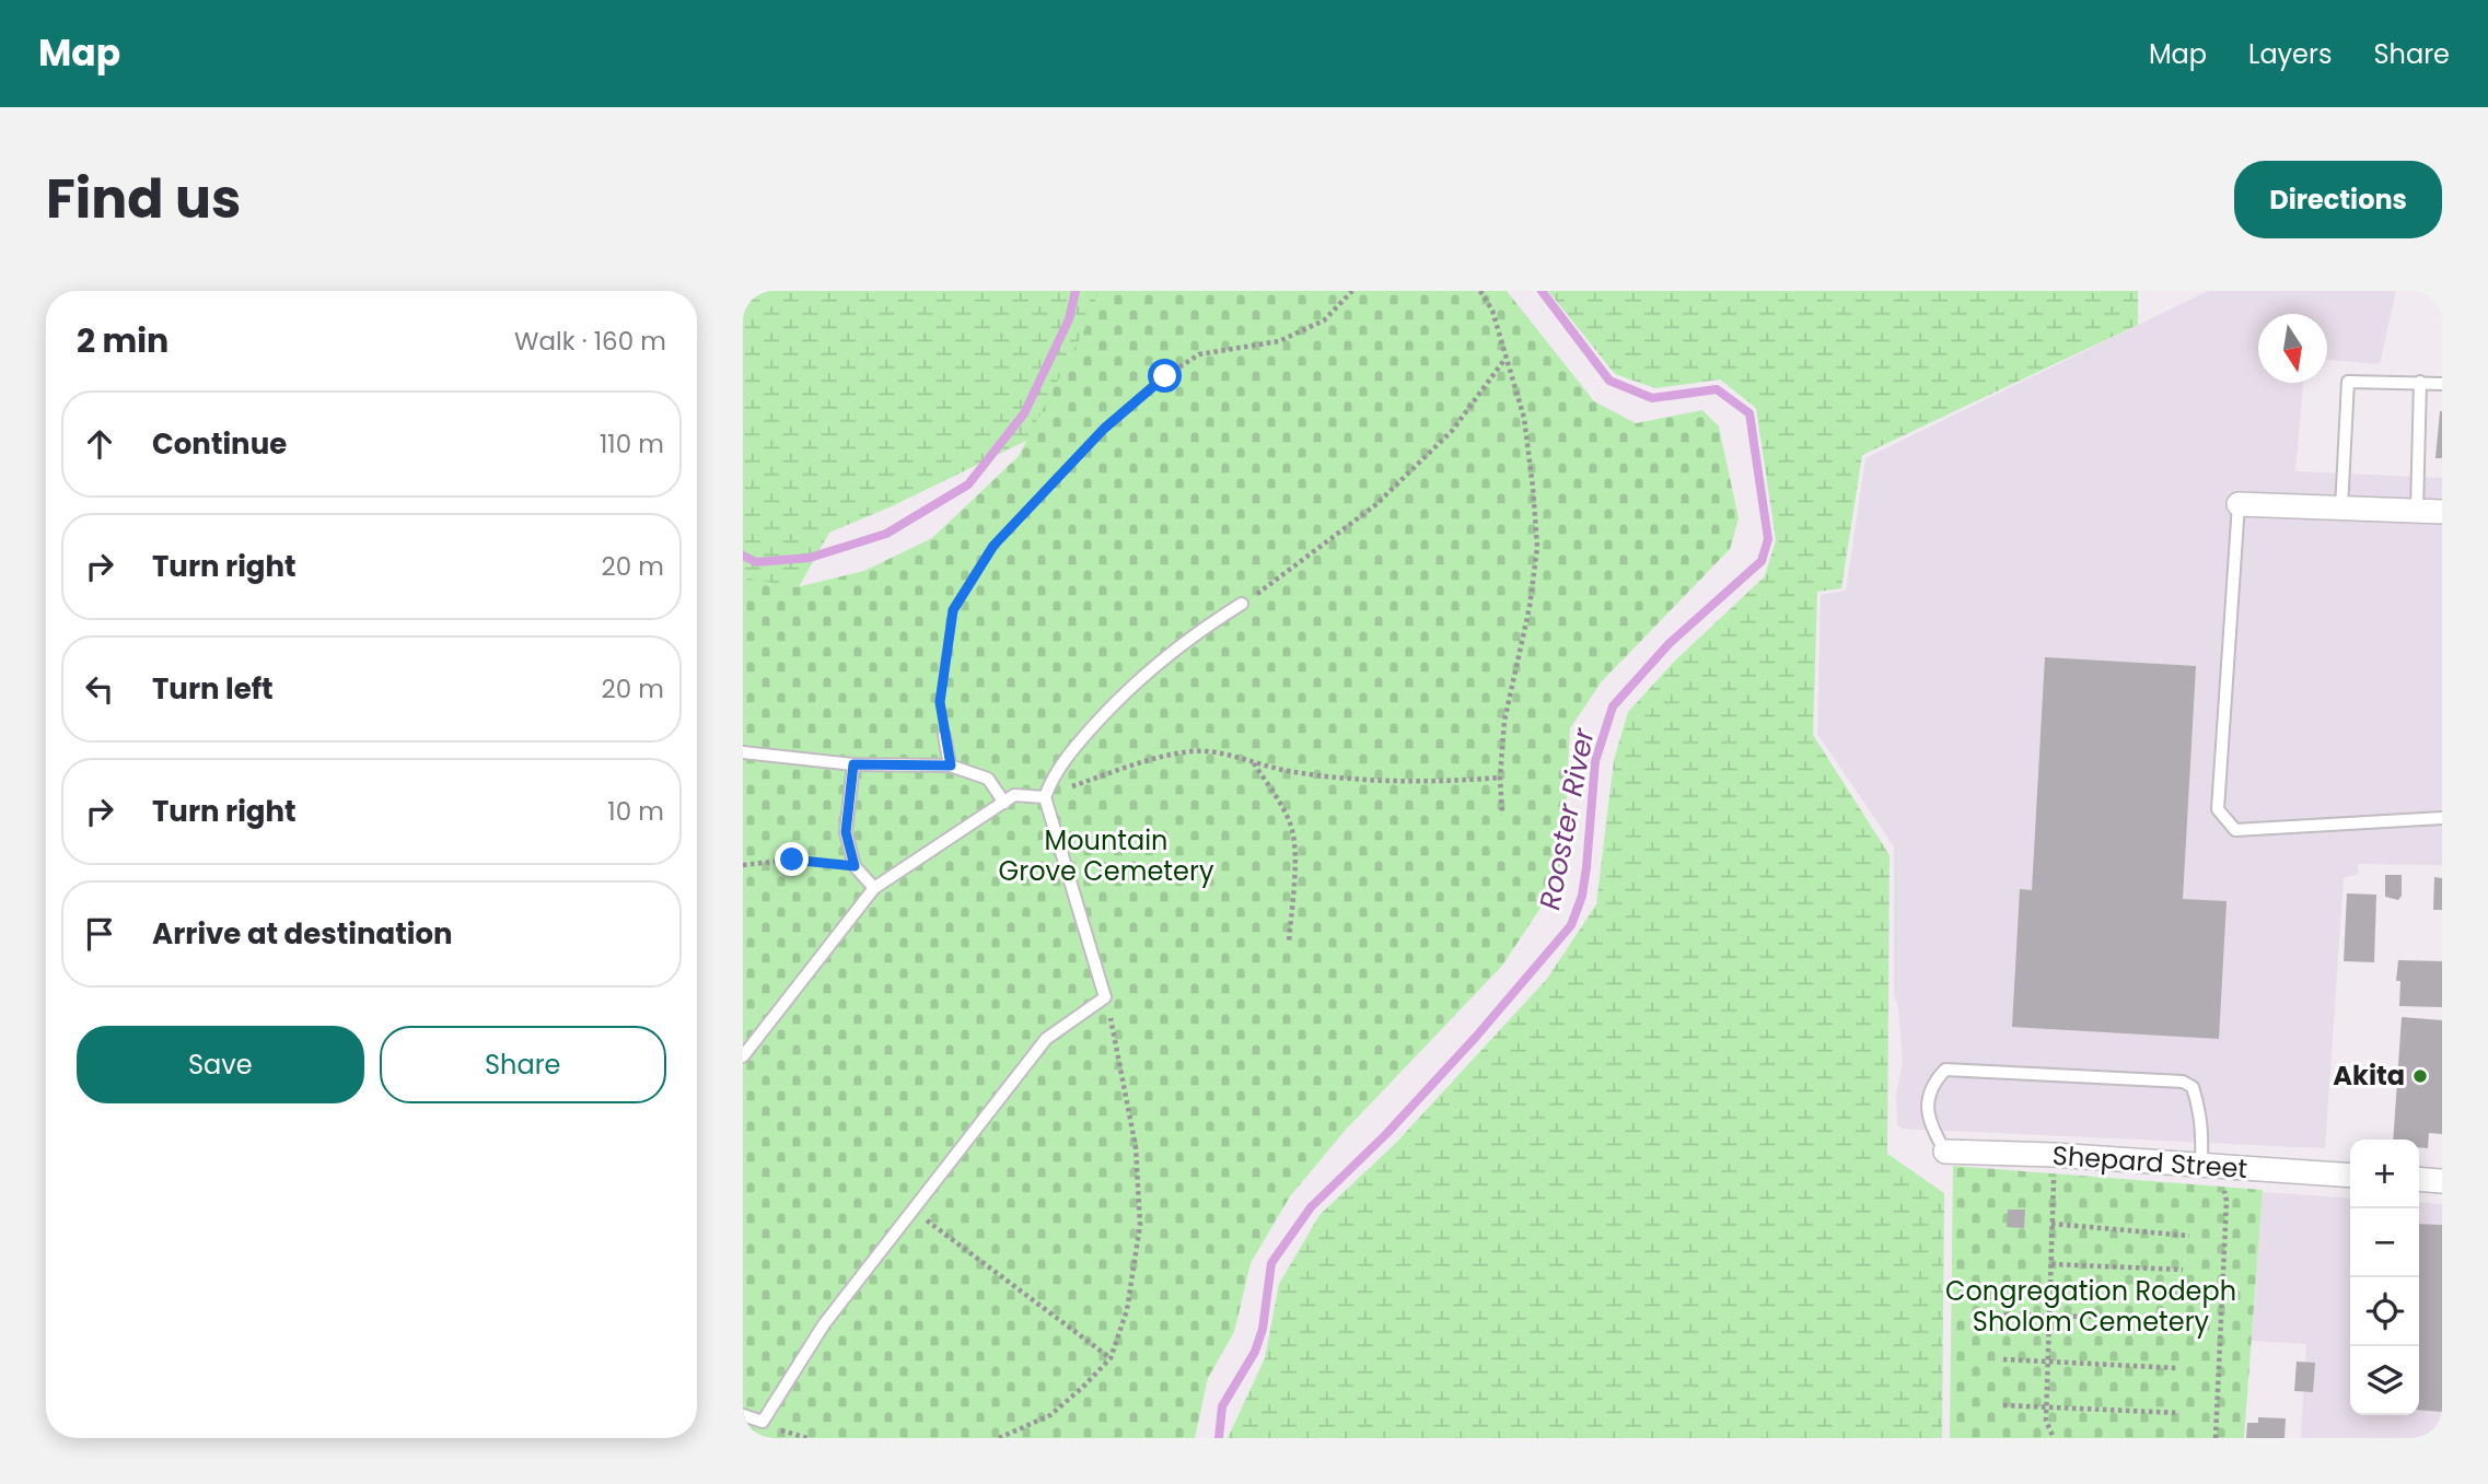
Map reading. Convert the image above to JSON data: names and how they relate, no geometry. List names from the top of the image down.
{
  "streets": {
    "street": ["Shepard Street"]
  },
  "water": ["Rooster River"],
  "parks": ["Mountain Grove Cemetery", "Congregation Rodeph Sholom Cemetery"],
  "places": ["Akita"],
  "north": "bottom",
  "page": {
    "header": "Map",
    "nav": ["Map", "Layers", "Share"],
    "title": "Find us",
    "buttons": [
      "Directions",
      ["Save", "Share"]
    ],
    "heading": ["2 min", "Walk · 160 m"],
    "list": [
      ["Continue", "110 m"],
      ["Turn right", "20 m"],
      ["Turn left", "20 m"],
      ["Turn right", "10 m"],
      "Arrive at destination"
    ],
    "map_buttons": ["+", "−"]
  }
}
